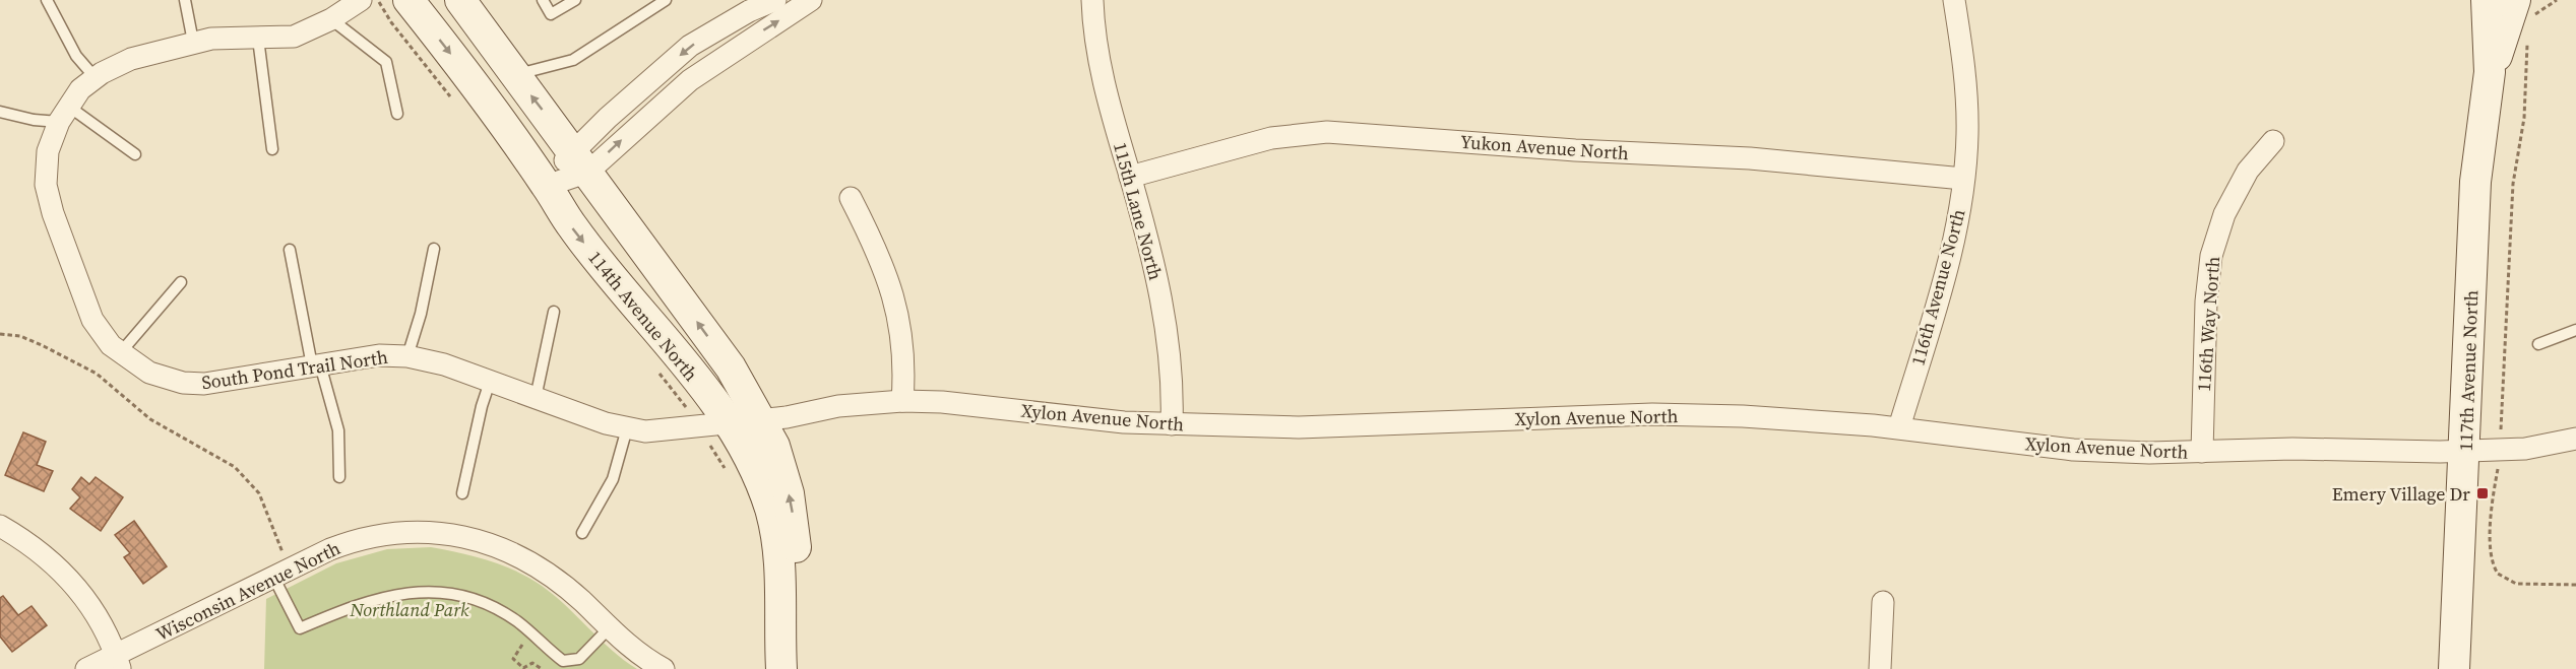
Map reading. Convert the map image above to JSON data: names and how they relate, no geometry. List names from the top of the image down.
{
  "streets": {
    "street": [
      "Yukon Avenue North",
      "115th Lane North",
      "116th Avenue North",
      "114th Avenue North",
      "116th Way North",
      "South Pond Trail North",
      "117th Avenue North",
      "Xylon Avenue North",
      "Wisconsin Avenue North"
    ]
  },
  "crossings": [
    ["Yukon Avenue North", "115th Lane North"],
    ["Yukon Avenue North", "116th Avenue North"],
    ["115th Lane North", "Xylon Avenue North"],
    ["116th Avenue North", "Xylon Avenue North"],
    ["114th Avenue North", "South Pond Trail North"],
    ["114th Avenue North", "Xylon Avenue North"],
    ["116th Way North", "Xylon Avenue North"],
    ["South Pond Trail North", "Xylon Avenue North"],
    ["117th Avenue North", "Xylon Avenue North"]
  ],
  "parks": ["Northland Park"],
  "places": {
    "transit": ["Emery Village Dr"]
  }
}
